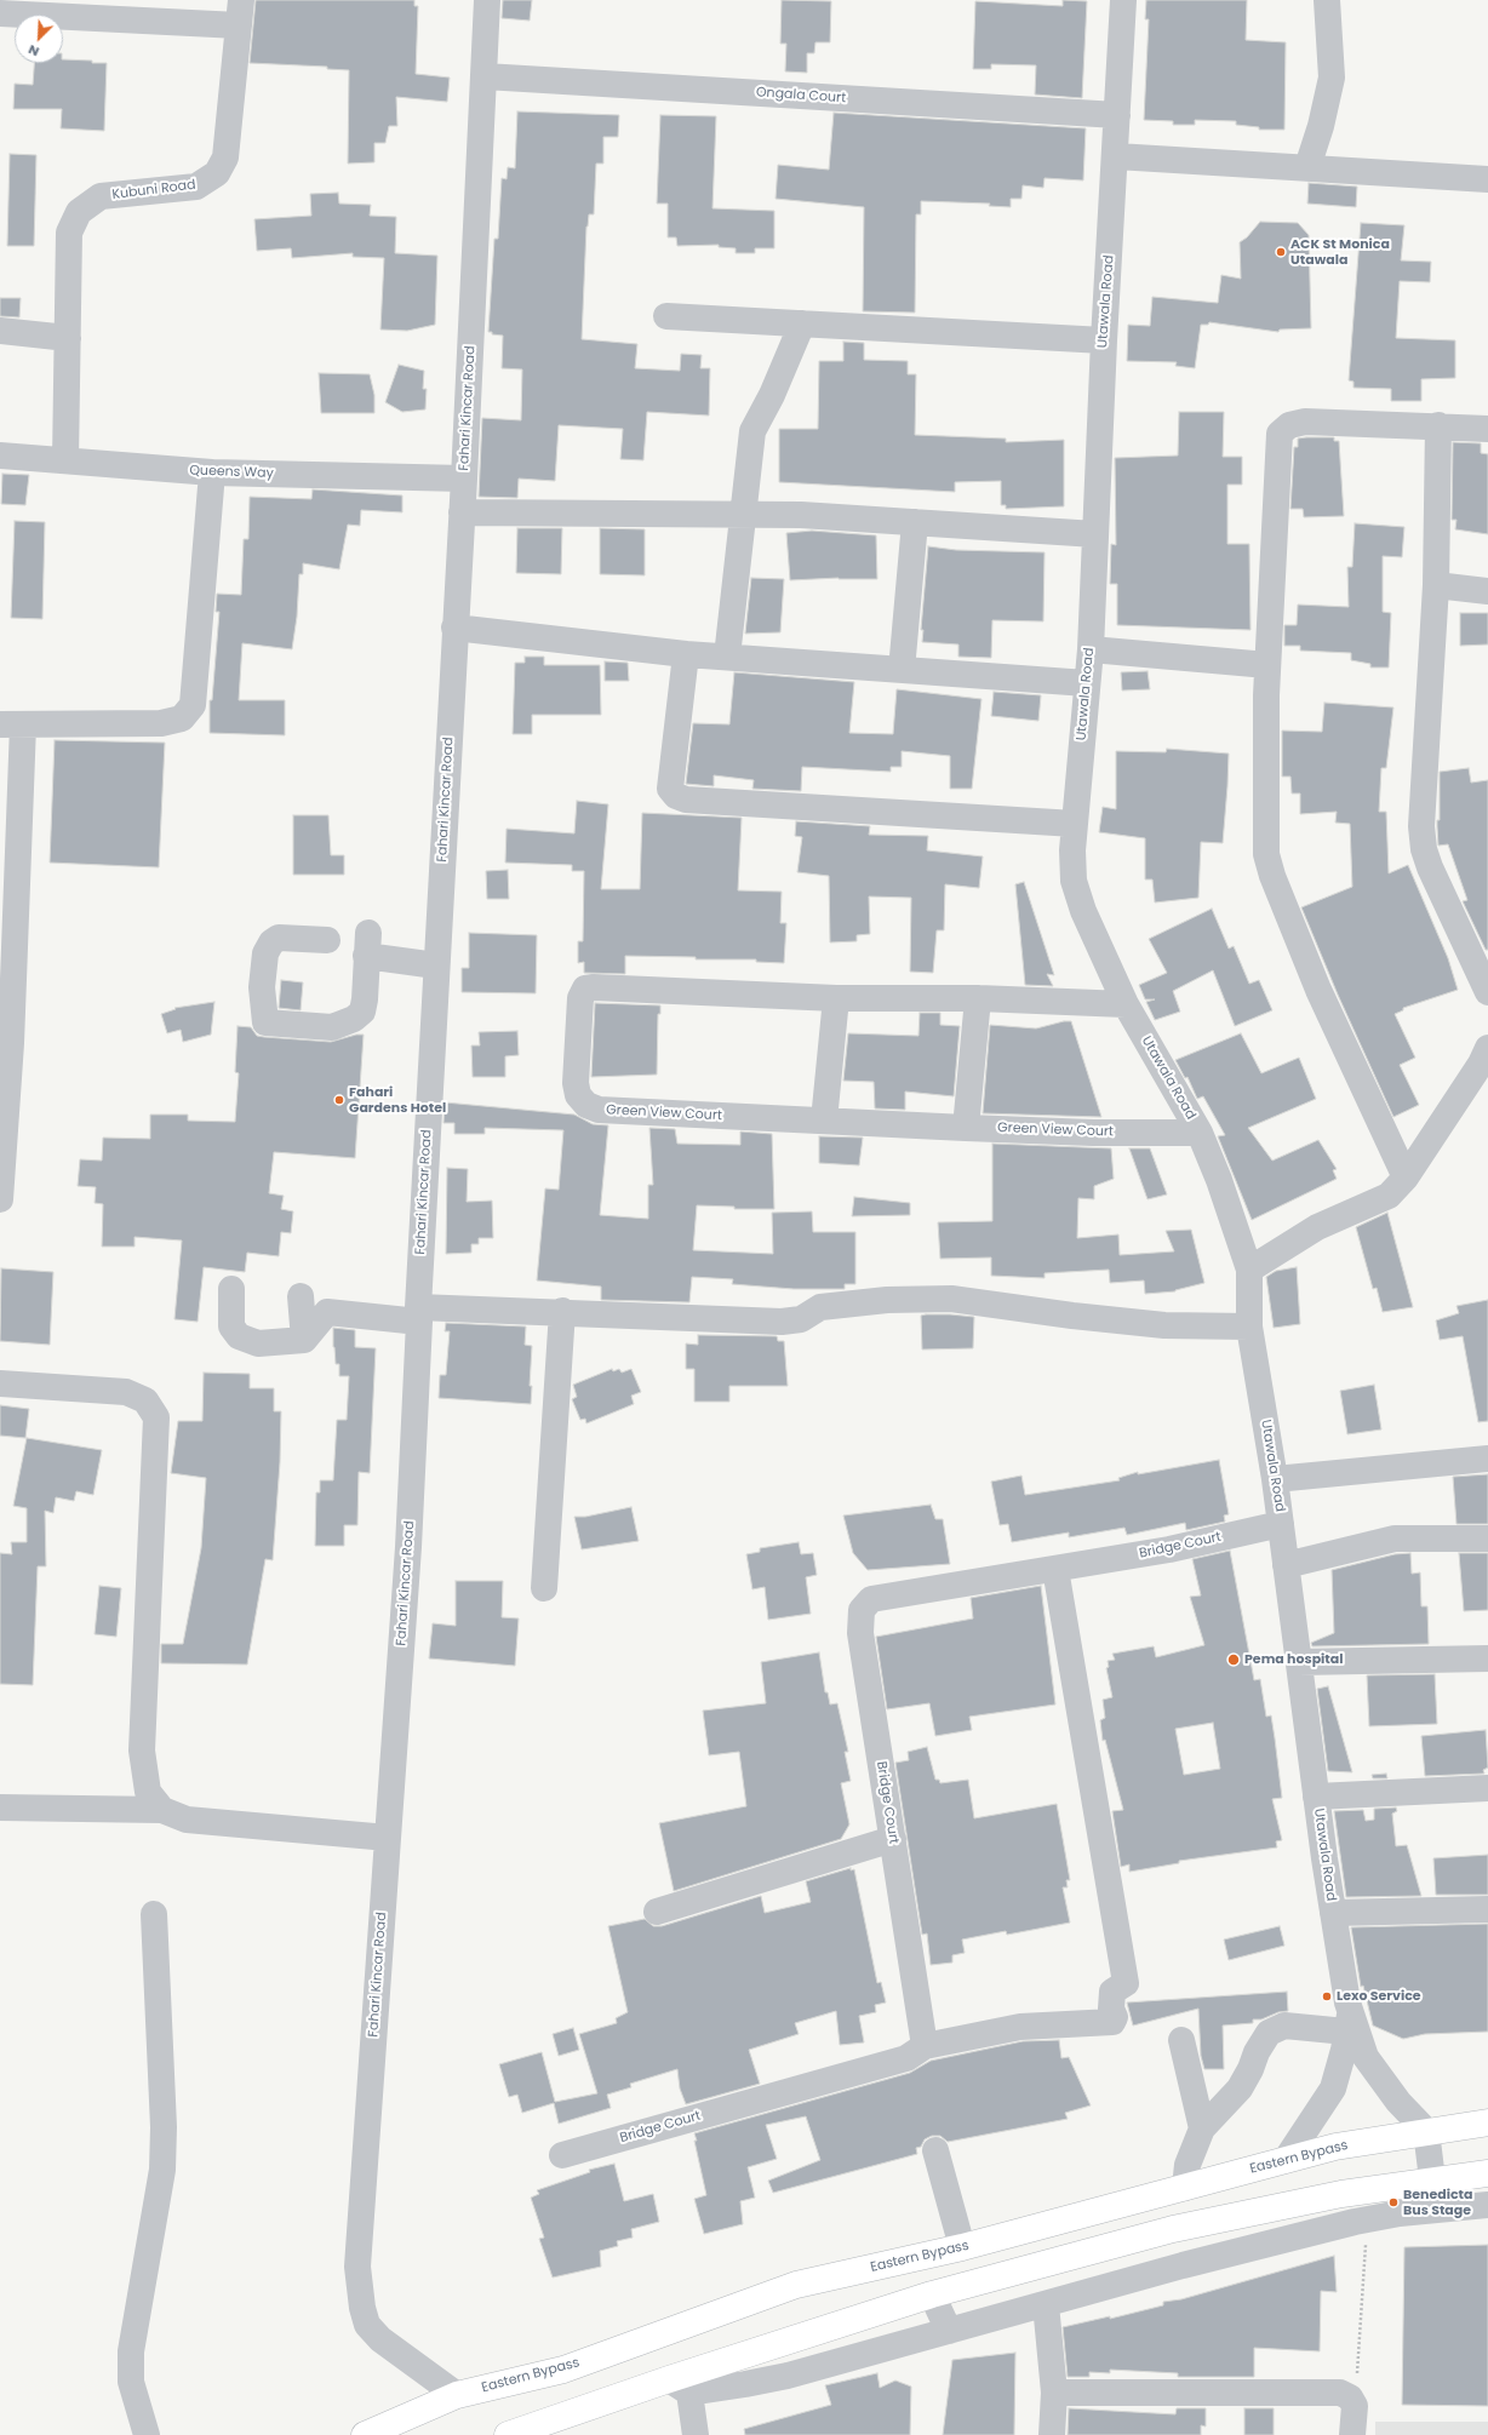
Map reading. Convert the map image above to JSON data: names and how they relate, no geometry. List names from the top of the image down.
{
  "streets": {
    "main road": ["Eastern Bypass"],
    "street": [
      "Ongala Court",
      "Kubuni Road",
      "Utawala Road",
      "Fahari Kincar Road",
      "Queens Way",
      "Green View Court",
      "Bridge Court"
    ]
  },
  "crossings": [
    ["Ongala Court", "Utawala Road"],
    ["Ongala Court", "Fahari Kincar Road"],
    ["Kubuni Road", "Queens Way"],
    ["Utawala Road", "Green View Court"],
    ["Utawala Road", "Bridge Court"],
    ["Utawala Road", "Eastern Bypass"],
    ["Fahari Kincar Road", "Queens Way"],
    ["Fahari Kincar Road", "Eastern Bypass"]
  ],
  "places": [
    "ACK St Monica Utawala",
    "Fahari Gardens Hotel",
    "Pema hospital",
    "Lexo Service",
    "Benedicta Bus Stage"
  ],
  "north": "bottom left"
}
